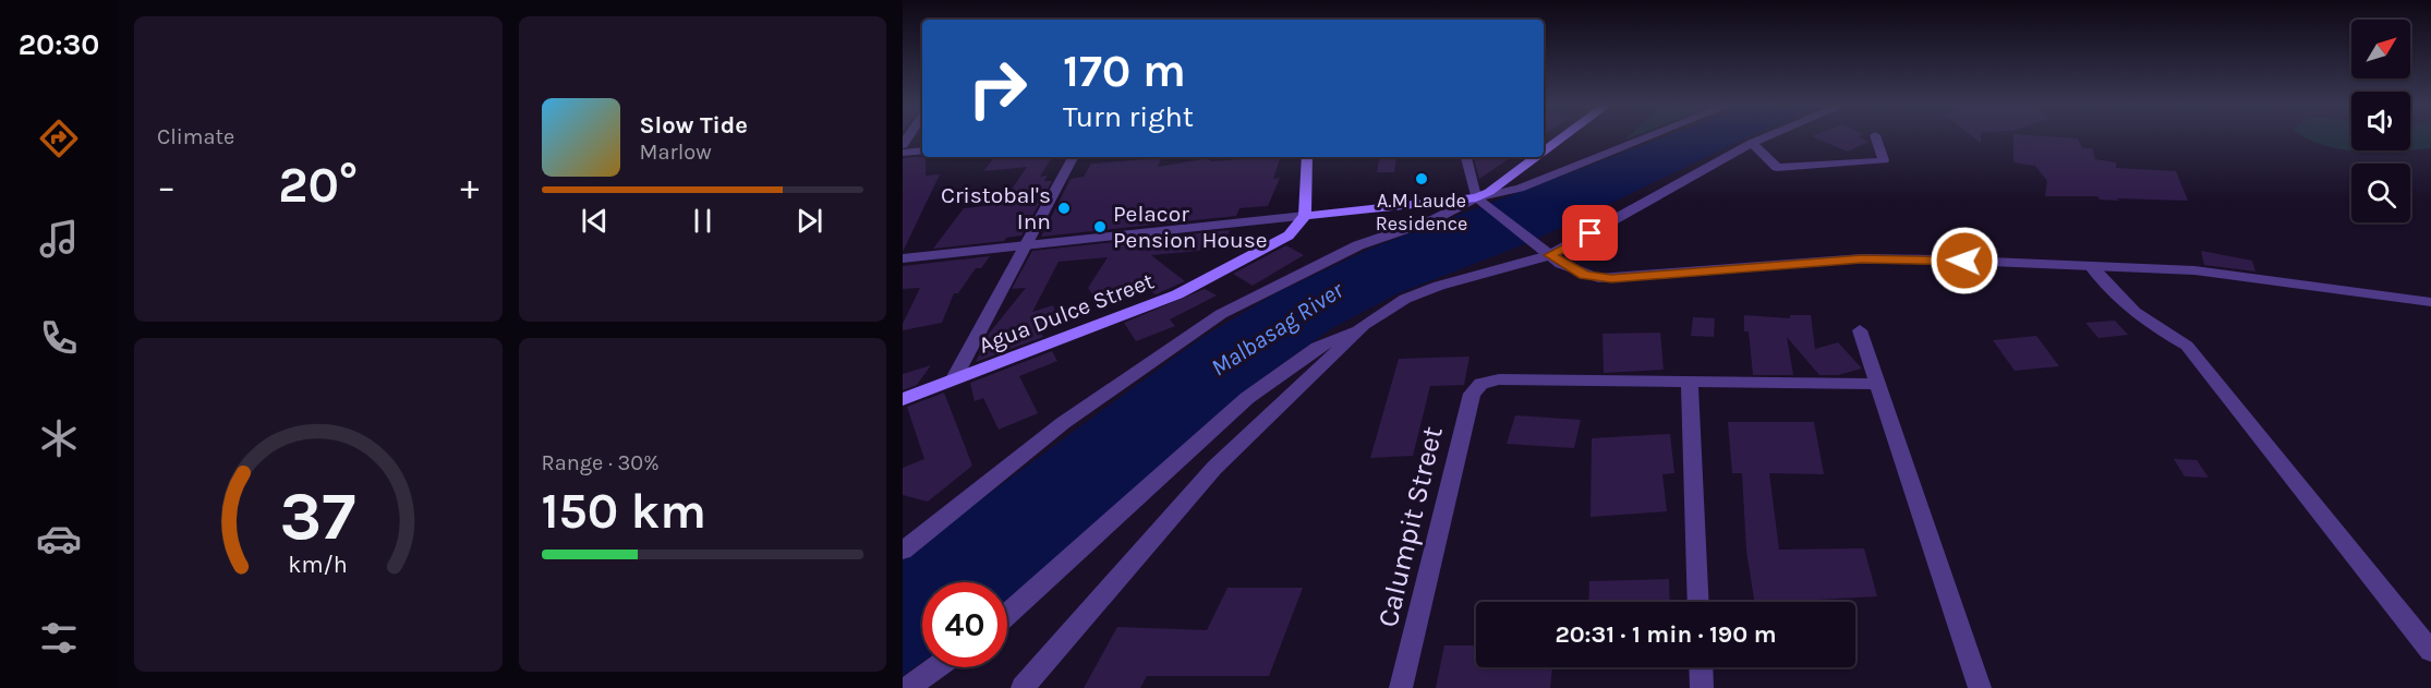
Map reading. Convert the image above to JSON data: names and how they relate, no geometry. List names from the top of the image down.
{
  "streets": {
    "main road": ["Agua Dulce Street"],
    "street": ["Calumpit Street"]
  },
  "water": ["Malbasag River"],
  "places": ["A.M Laude Residence", "Cristobal's Inn", "Pelacor Pension House"],
  "north": "top right",
  "page": {
    "tabs": "20:30",
    "tile": [
      "Climate",
      ["Range · 30%", "150 km"]
    ],
    "turn": ["170 m", "Turn right"],
    "song": ["Slow Tide", "Marlow"],
    "heat": ["−", "20°", "+"],
    "limit": "40",
    "trip": "20:31 · 1 min · 190 m",
    "gauge": ["37", "km/h"]
  }
}
